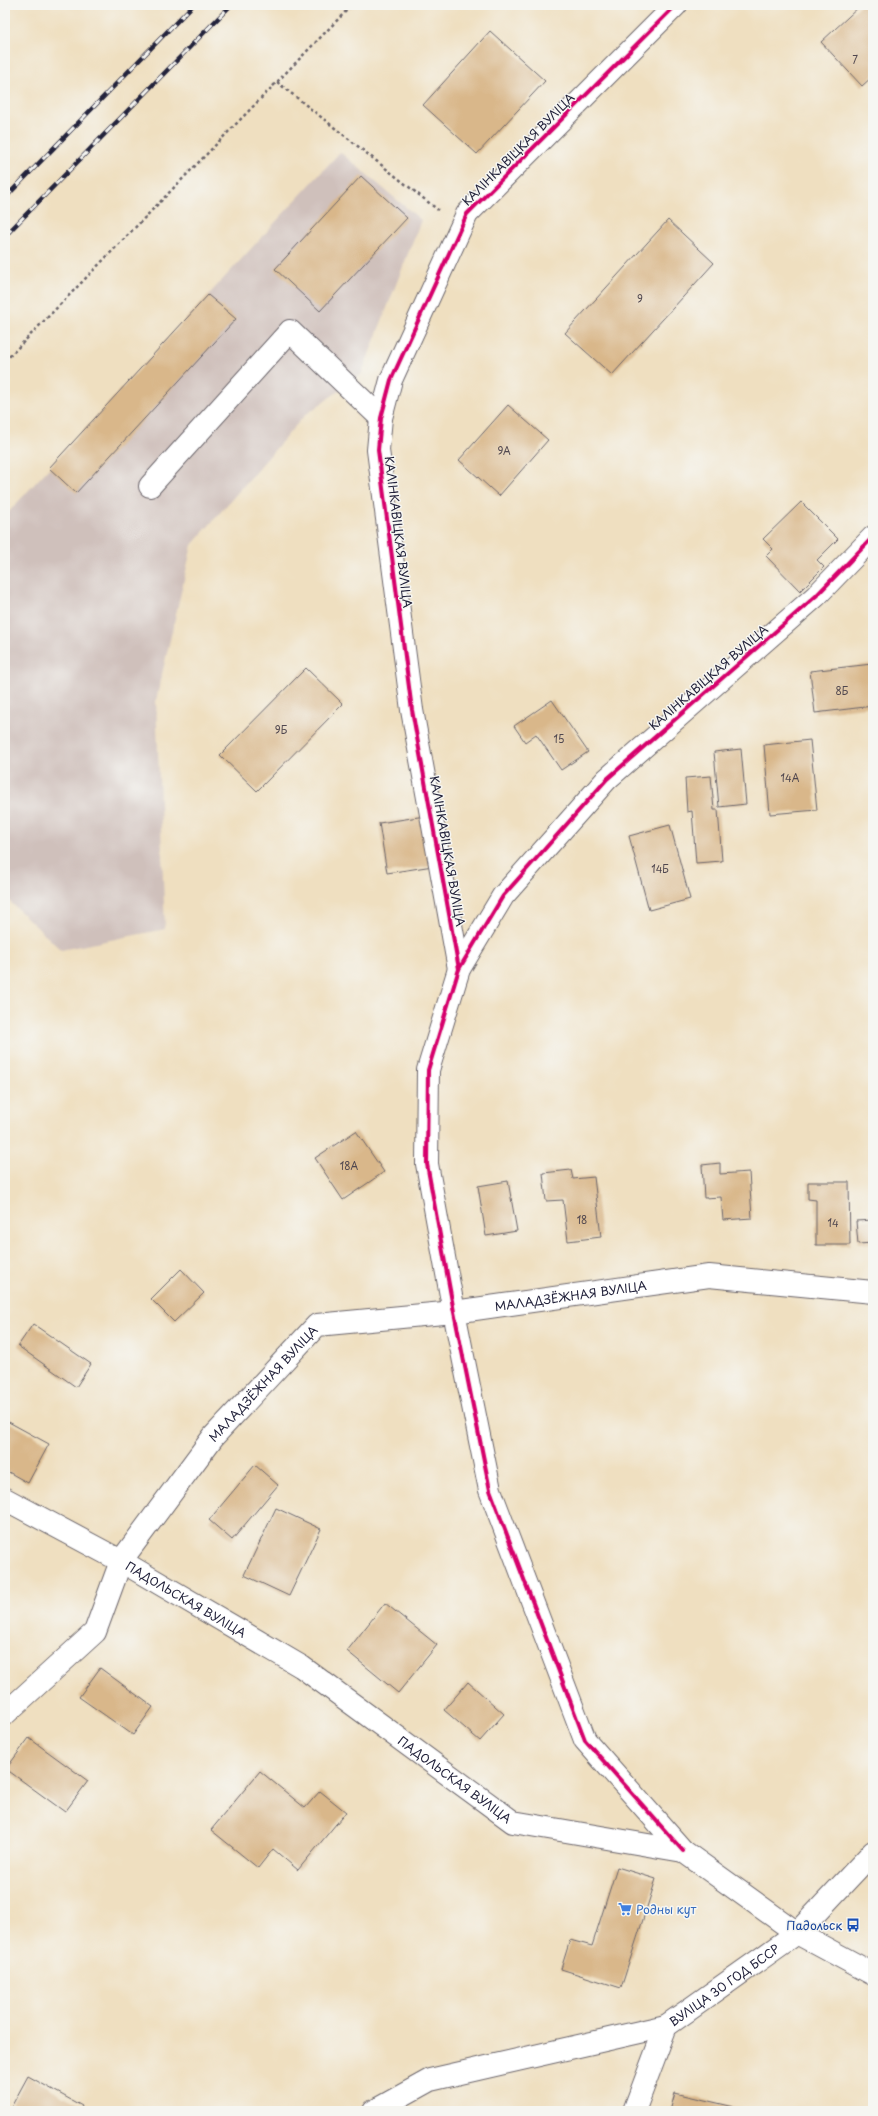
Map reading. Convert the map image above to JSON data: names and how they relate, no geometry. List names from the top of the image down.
{
  "streets": {
    "street": [
      "КАЛІНКАВІЦКАЯ ВУЛІЦА",
      "МАЛАДЗЁЖНАЯ ВУЛІЦА",
      "ПАДОЛЬСКАЯ ВУЛІЦА",
      "ВУЛІЦА 30 ГОД БССР"
    ]
  },
  "crossings": [
    ["КАЛІНКАВІЦКАЯ ВУЛІЦА", "МАЛАДЗЁЖНАЯ ВУЛІЦА"],
    ["КАЛІНКАВІЦКАЯ ВУЛІЦА", "ПАДОЛЬСКАЯ ВУЛІЦА"],
    ["МАЛАДЗЁЖНАЯ ВУЛІЦА", "ПАДОЛЬСКАЯ ВУЛІЦА"],
    ["ПАДОЛЬСКАЯ ВУЛІЦА", "ВУЛІЦА 30 ГОД БССР"]
  ],
  "places": {
    "supermarket": ["Родны кут"],
    "bus stop": ["Падольск"]
  },
  "house_numbers": [
    "7",
    "9",
    "9А",
    "8Б",
    "9Б",
    "15",
    "14А",
    "14Б",
    "18А",
    "18",
    "14"
  ]
}
